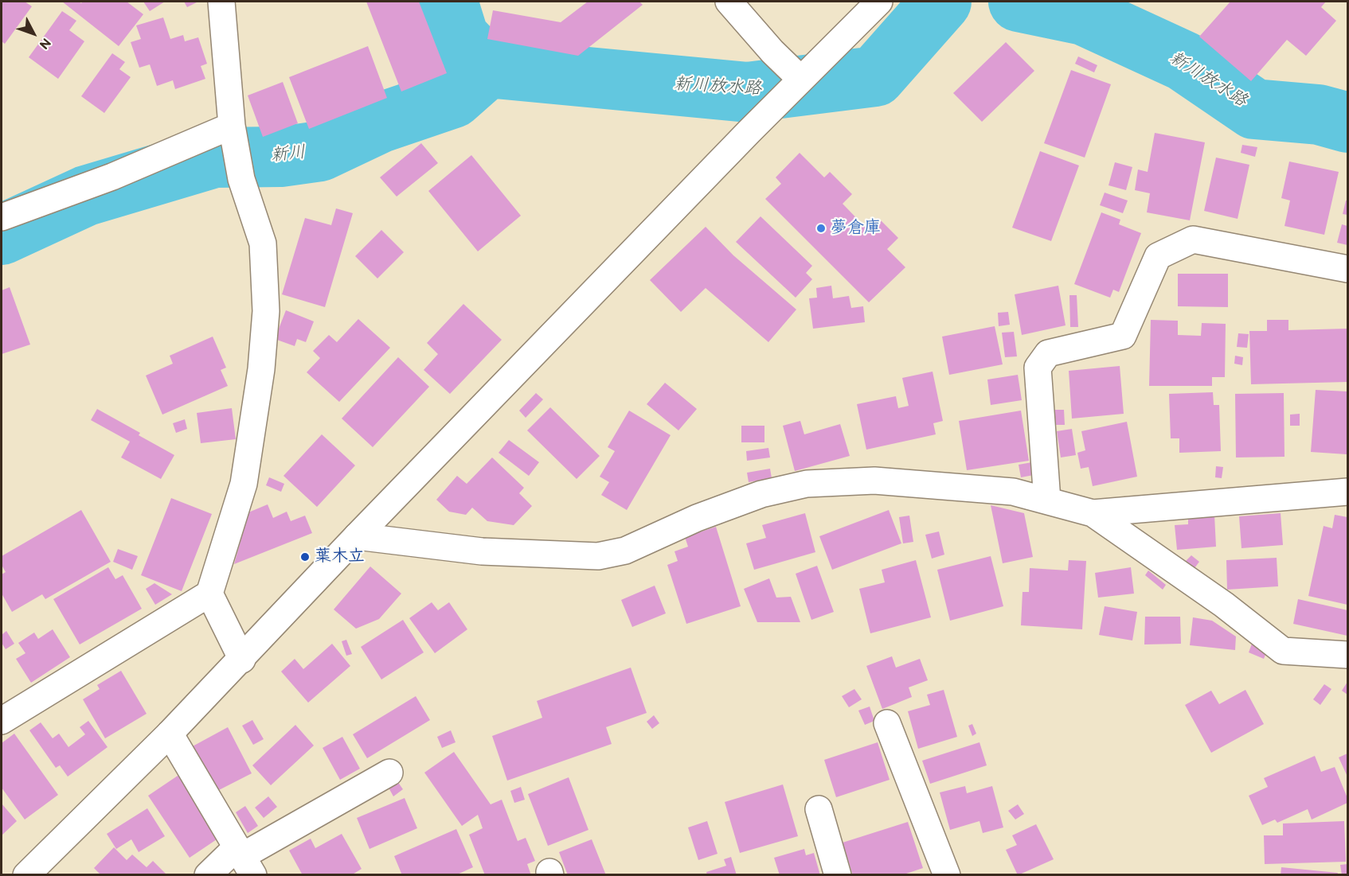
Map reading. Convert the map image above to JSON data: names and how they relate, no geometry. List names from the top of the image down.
{
  "water": ["新川放水路", "新川"],
  "places": ["夢倉庫", "葉木立"],
  "north": "bottom right"
}
